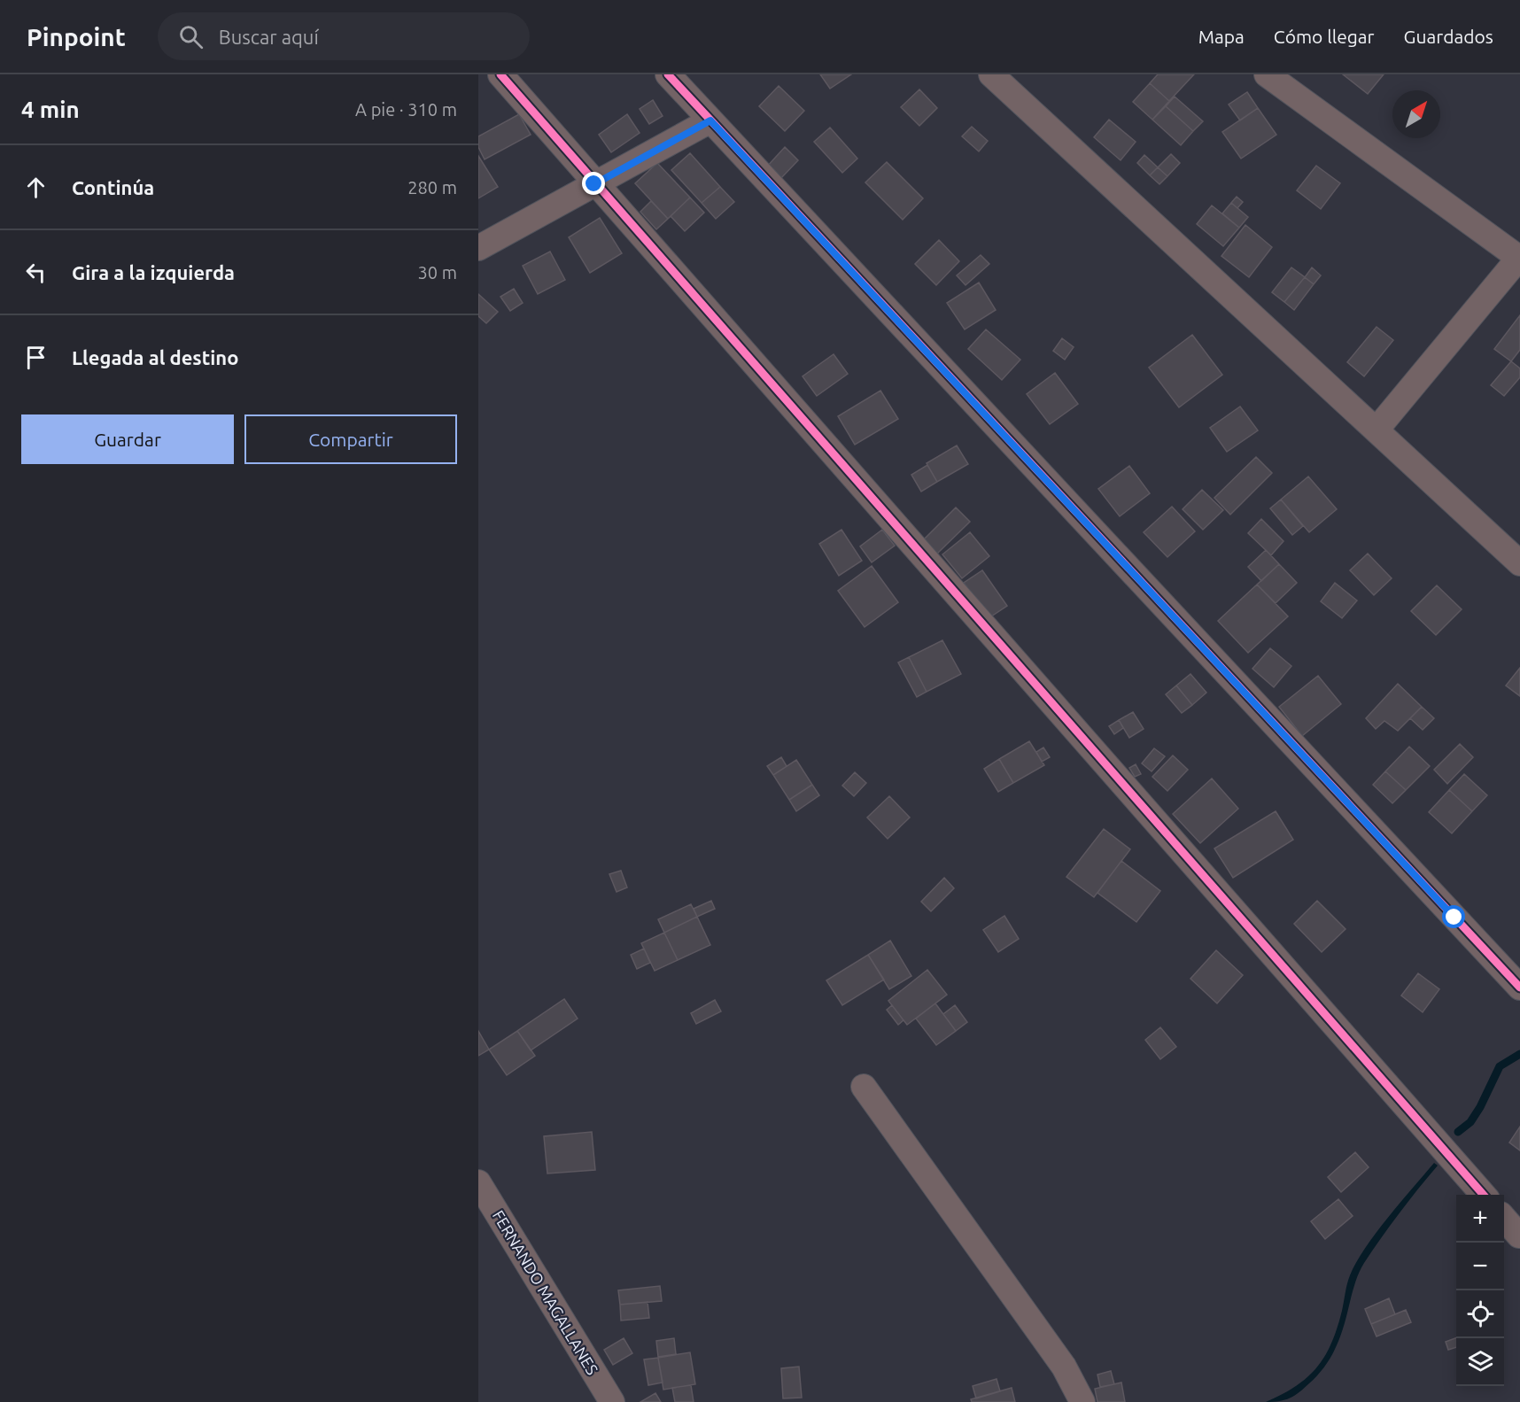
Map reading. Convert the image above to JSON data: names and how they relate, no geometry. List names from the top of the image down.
{
  "streets": {
    "street": ["FERNANDO MAGALLANES"]
  },
  "north": "top right",
  "page": {
    "header": "Pinpoint",
    "search": "Buscar aquí",
    "nav": ["Mapa", "Cómo llegar", "Guardados"],
    "heading": ["4 min", "A pie · 310 m"],
    "list": [
      ["Continúa", "280 m"],
      ["Gira a la izquierda", "30 m"],
      "Llegada al destino"
    ],
    "buttons": ["Guardar", "Compartir"],
    "map_buttons": ["+", "−"]
  }
}
